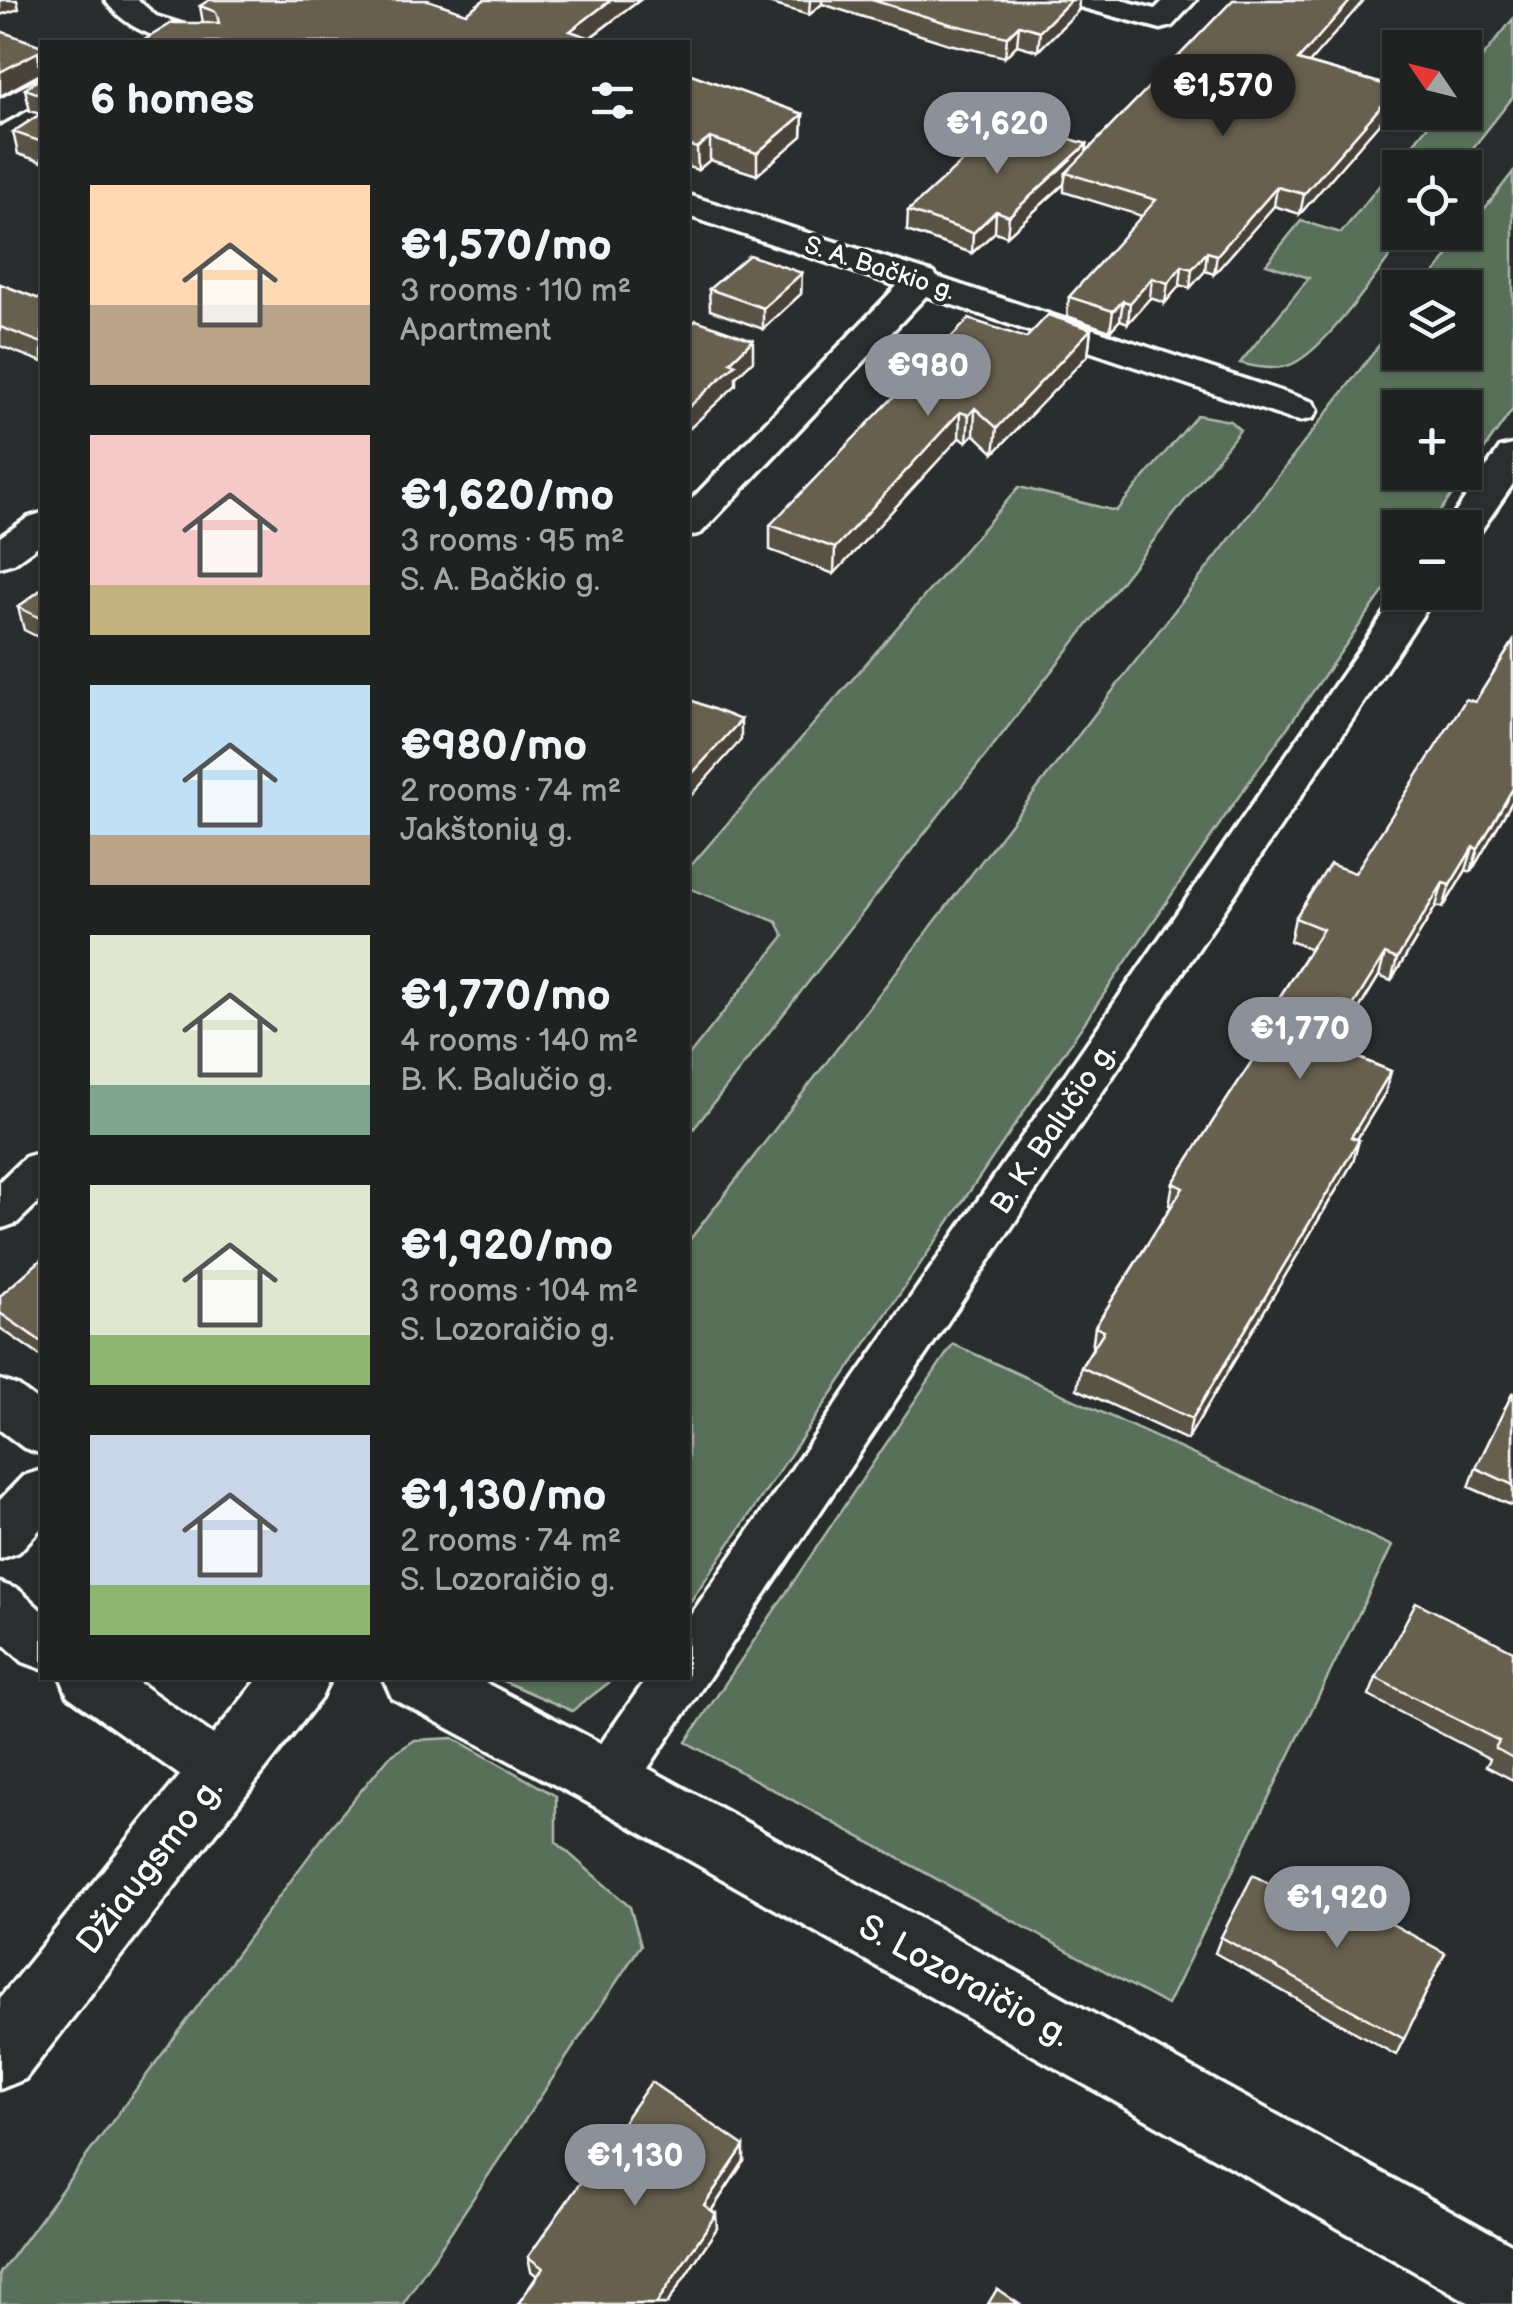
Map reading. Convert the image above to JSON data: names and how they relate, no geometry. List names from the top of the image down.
{
  "streets": {
    "street": [
      "S. A. Bačkio g.",
      "B. K. Balučio g.",
      "Džiaugsmo g.",
      "S. Lozoraičio g."
    ]
  },
  "north": "top left",
  "page": {
    "map_buttons": ["+", "−"],
    "heading": "6 homes",
    "price": [
      "€1,570",
      "€1,620",
      "€980",
      "€1,770",
      "€1,920",
      "€1,130"
    ],
    "list": [
      {
        "name": "€1,570/mo",
        "note": "3 rooms · 110 m² · Apartment"
      },
      {
        "name": "€1,620/mo",
        "note": "3 rooms · 95 m² · S. A. Bačkio g."
      },
      {
        "name": "€980/mo",
        "note": "2 rooms · 74 m² · Jakštonių g."
      },
      {
        "name": "€1,770/mo",
        "note": "4 rooms · 140 m² · B. K. Balučio g."
      },
      {
        "name": "€1,920/mo",
        "note": "3 rooms · 104 m² · S. Lozoraičio g."
      },
      {
        "name": "€1,130/mo",
        "note": "2 rooms · 74 m² · S. Lozoraičio g."
      }
    ]
  }
}
